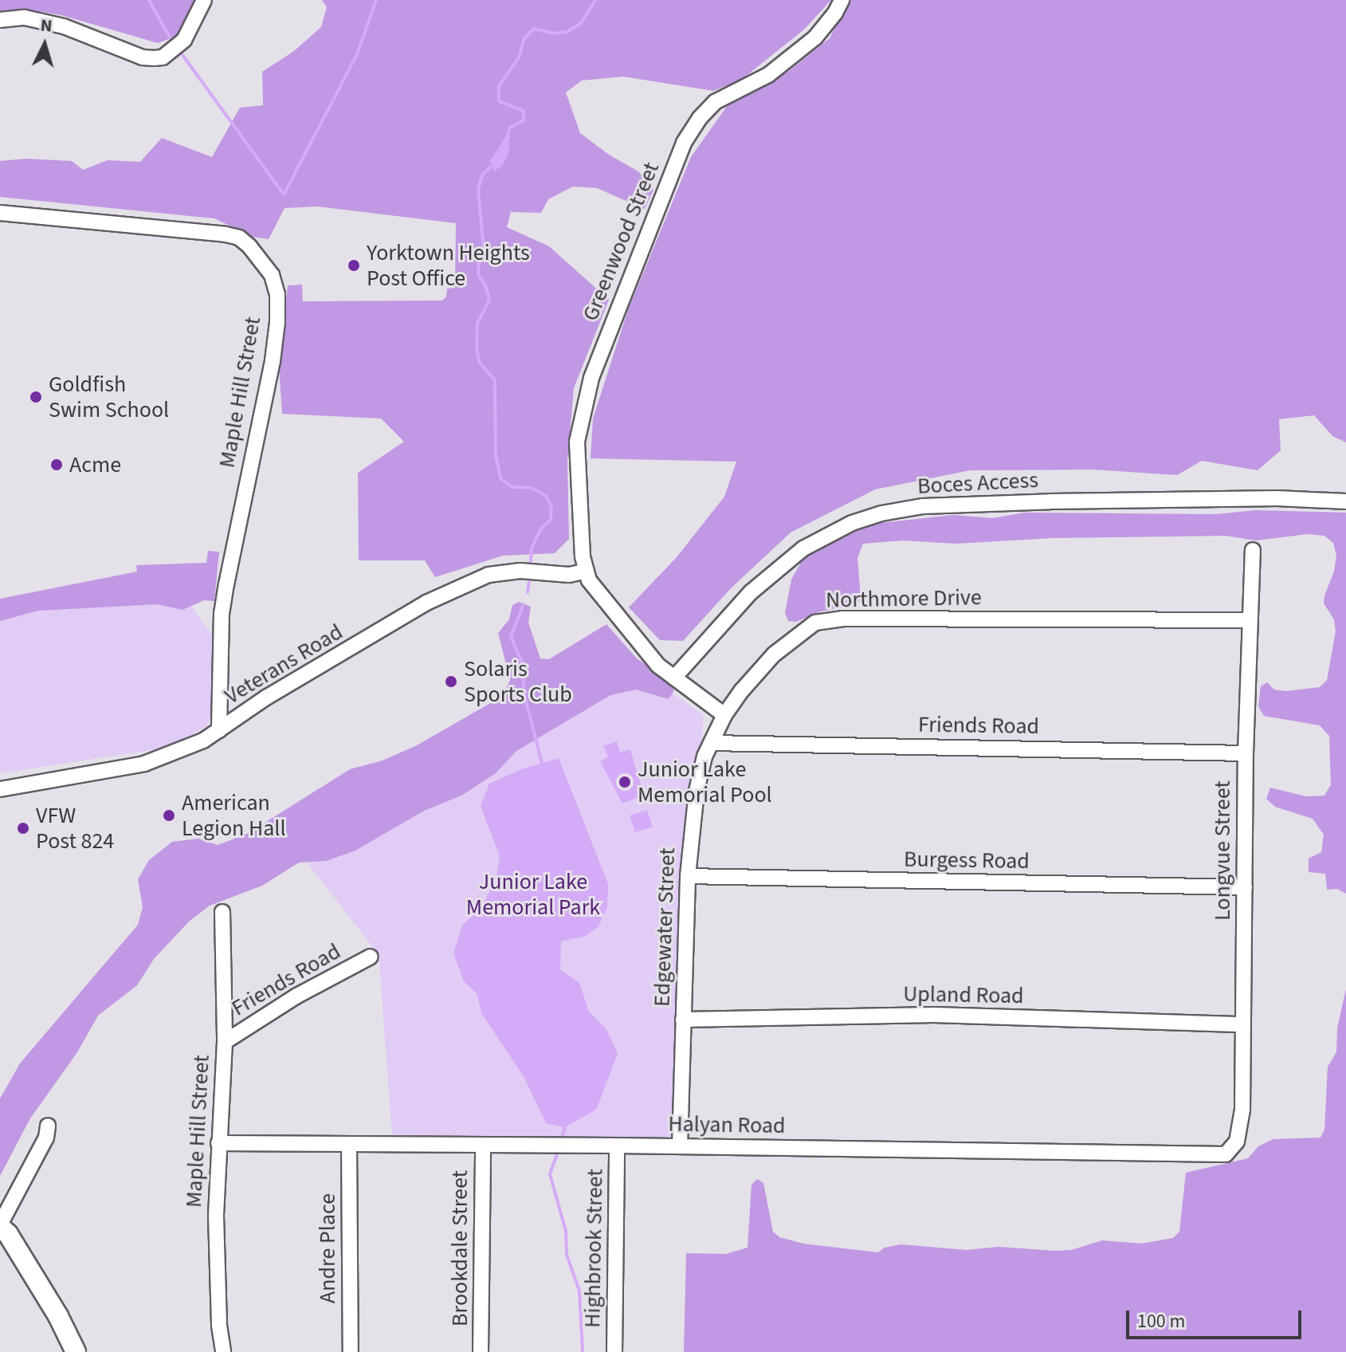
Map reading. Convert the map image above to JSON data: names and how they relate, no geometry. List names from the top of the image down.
{
  "streets": {
    "street": [
      "Greenwood Street",
      "Maple Hill Street",
      "Boces Access",
      "Northmore Drive",
      "Veterans Road",
      "Friends Road",
      "Longvue Street",
      "Burgess Road",
      "Edgewater Street",
      "Upland Road",
      "Halyan Road",
      "Andre Place",
      "Brookdale Street",
      "Highbrook Street"
    ]
  },
  "crossings": [
    ["Greenwood Street", "Veterans Road"],
    ["Maple Hill Street", "Veterans Road"],
    ["Maple Hill Street", "Friends Road"],
    ["Maple Hill Street", "Halyan Road"],
    ["Northmore Drive", "Longvue Street"],
    ["Northmore Drive", "Edgewater Street"],
    ["Friends Road", "Longvue Street"],
    ["Friends Road", "Edgewater Street"],
    ["Longvue Street", "Burgess Road"],
    ["Longvue Street", "Upland Road"],
    ["Longvue Street", "Halyan Road"],
    ["Burgess Road", "Edgewater Street"],
    ["Edgewater Street", "Upland Road"],
    ["Edgewater Street", "Halyan Road"],
    ["Halyan Road", "Andre Place"],
    ["Halyan Road", "Brookdale Street"],
    ["Halyan Road", "Highbrook Street"]
  ],
  "parks": ["Junior Lake Memorial Park"],
  "places": [
    "Yorktown Heights Post Office",
    "Goldfish Swim School",
    "Acme",
    "Solaris Sports Club",
    "Junior Lake Memorial Pool",
    "American Legion Hall",
    "VFW Post 824"
  ],
  "scale_bar": "100 m",
  "north": "top"
}
